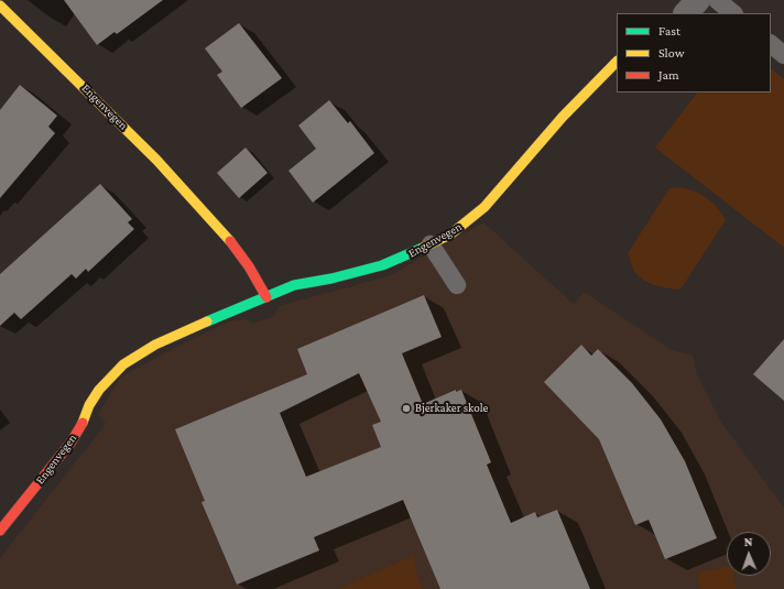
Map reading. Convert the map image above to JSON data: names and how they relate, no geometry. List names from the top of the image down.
{
  "streets": {
    "street": ["Engenvegen"]
  },
  "places": ["Bjerkaker skole"],
  "legend": ["Fast", "Slow", "Jam"],
  "north": "top"
}
